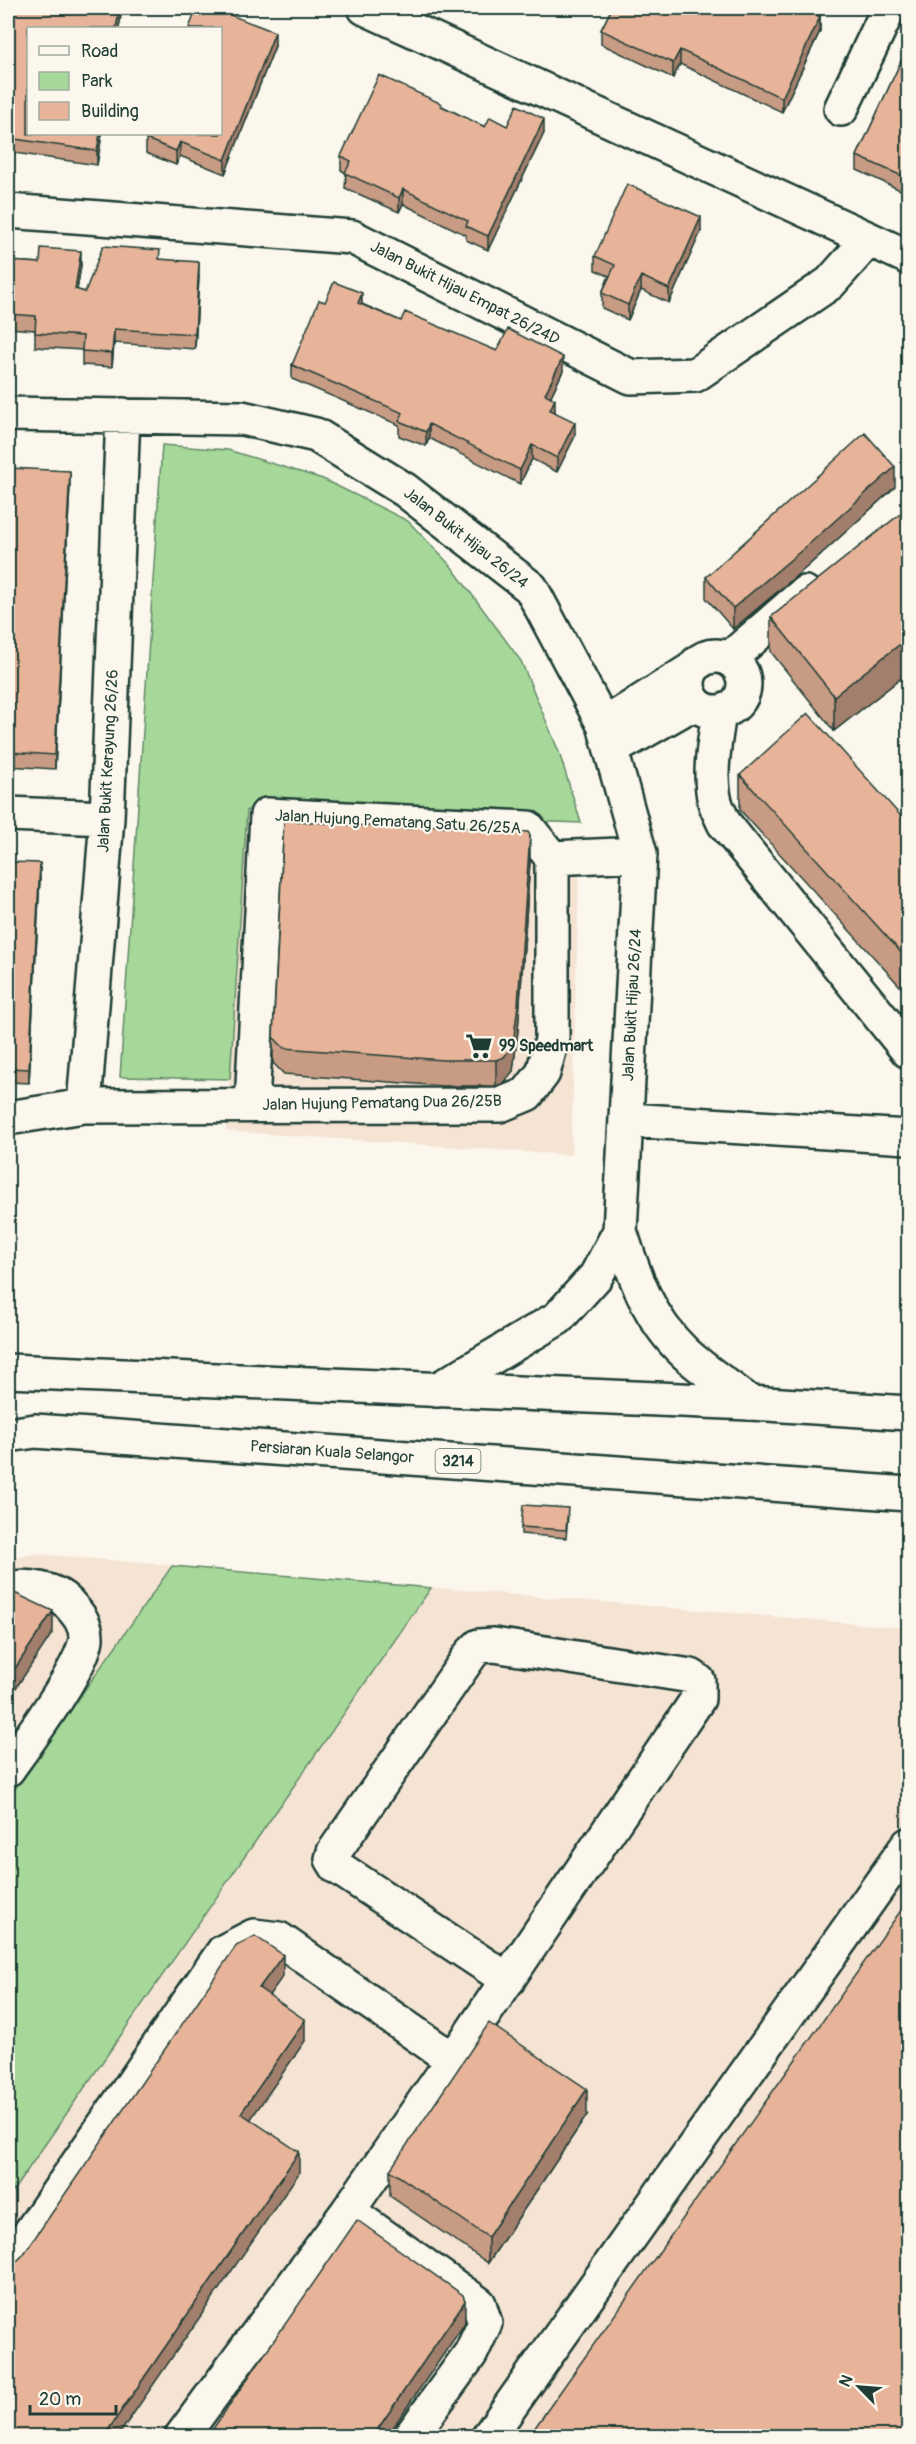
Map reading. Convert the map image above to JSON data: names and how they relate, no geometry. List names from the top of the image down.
{
  "streets": {
    "street": [
      "Jalan Bukit Hijau Empat 26/24D",
      "Jalan Bukit Hijau 26/24",
      "Jalan Bukit Kerayung 26/26",
      "Jalan Hujung Pematang Satu 26/25A",
      "Jalan Hujung Pematang Dua 26/25B",
      "Persiaran Kuala Selangor",
      "3214"
    ]
  },
  "crossings": [
    ["Jalan Bukit Hijau 26/24", "Jalan Bukit Kerayung 26/26"],
    ["Jalan Bukit Kerayung 26/26", "Jalan Hujung Pematang Dua 26/25B"],
    ["Jalan Hujung Pematang Satu 26/25A", "Jalan Hujung Pematang Dua 26/25B"]
  ],
  "places": {
    "supermarket": ["99 Speedmart"]
  },
  "legend": ["Road", "Park", "Building"],
  "scale_bar": "20 m",
  "north": "top left"
}
